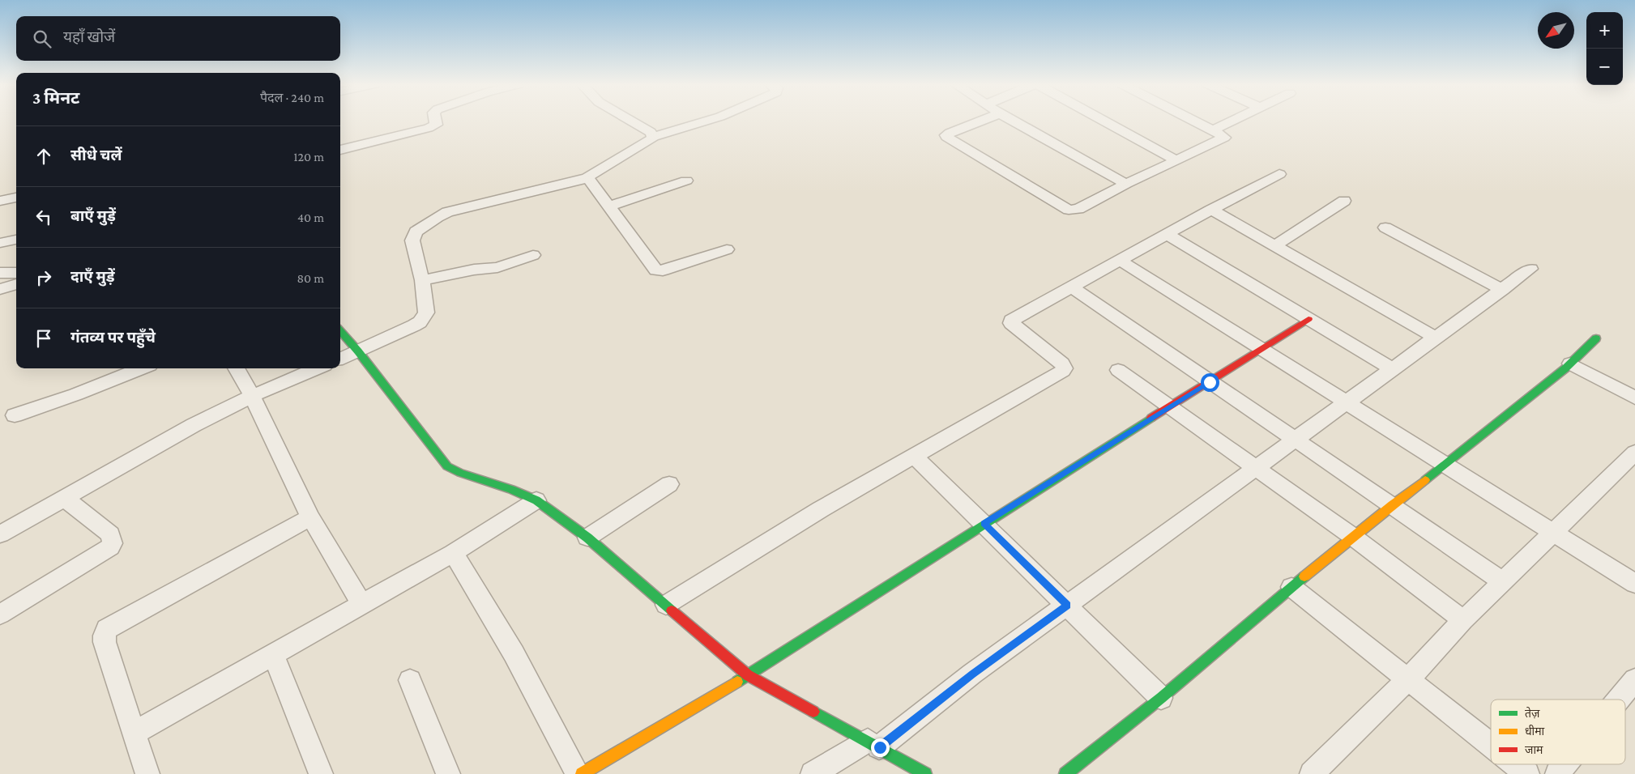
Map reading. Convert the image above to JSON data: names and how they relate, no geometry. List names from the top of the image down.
{
  "legend": ["तेज़", "धीमा", "जाम"],
  "north": "bottom left",
  "page": {
    "map_buttons": ["+", "−"],
    "search": "यहाँ खोजें",
    "heading": ["3 मिनट", "पैदल · 240 m"],
    "list": [
      ["सीधे चलें", "120 m"],
      ["बाएँ मुड़ें", "40 m"],
      ["दाएँ मुड़ें", "80 m"],
      "गंतव्य पर पहुँचे"
    ]
  }
}
